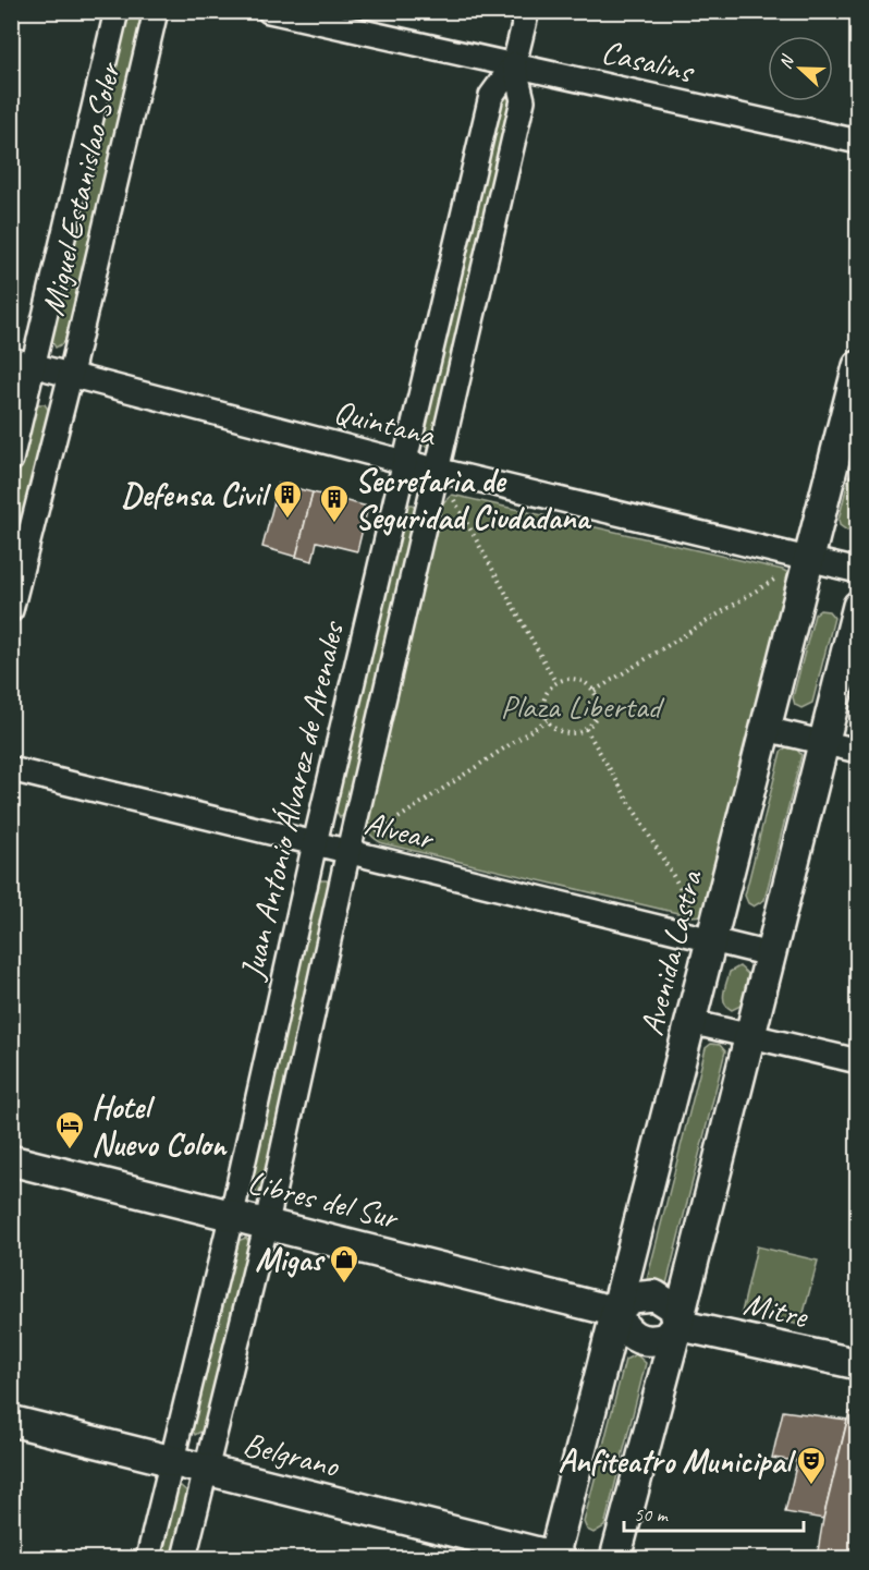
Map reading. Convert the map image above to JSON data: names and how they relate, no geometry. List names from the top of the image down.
{
  "streets": {
    "main road": [
      "Avenida Lastra",
      "Libres del Sur",
      "Mitre",
      "Belgrano"
    ],
    "street": [
      "Casalins",
      "Miguel Estanislao Soler",
      "Quintana",
      "Juan Antonio Álvarez de Arenales",
      "Alvear"
    ]
  },
  "crossings": [
    ["Casalins", "Juan Antonio Álvarez de Arenales"],
    ["Miguel Estanislao Soler", "Quintana"],
    ["Quintana", "Juan Antonio Álvarez de Arenales"],
    ["Quintana", "Avenida Lastra"],
    ["Juan Antonio Álvarez de Arenales", "Alvear"],
    ["Juan Antonio Álvarez de Arenales", "Libres del Sur"],
    ["Juan Antonio Álvarez de Arenales", "Belgrano"],
    ["Alvear", "Avenida Lastra"],
    ["Avenida Lastra", "Libres del Sur"],
    ["Avenida Lastra", "Belgrano"]
  ],
  "parks": ["Plaza Libertad"],
  "places": {
    "building": ["Defensa Civil", "Secretarìa de Seguridad Ciudadana"],
    "hotel": ["Hotel Nuevo Colon"],
    "shop": ["Migas"],
    "theatre": ["Anfiteatro Municipal"]
  },
  "scale_bar": "50 m",
  "north": "left"
}
